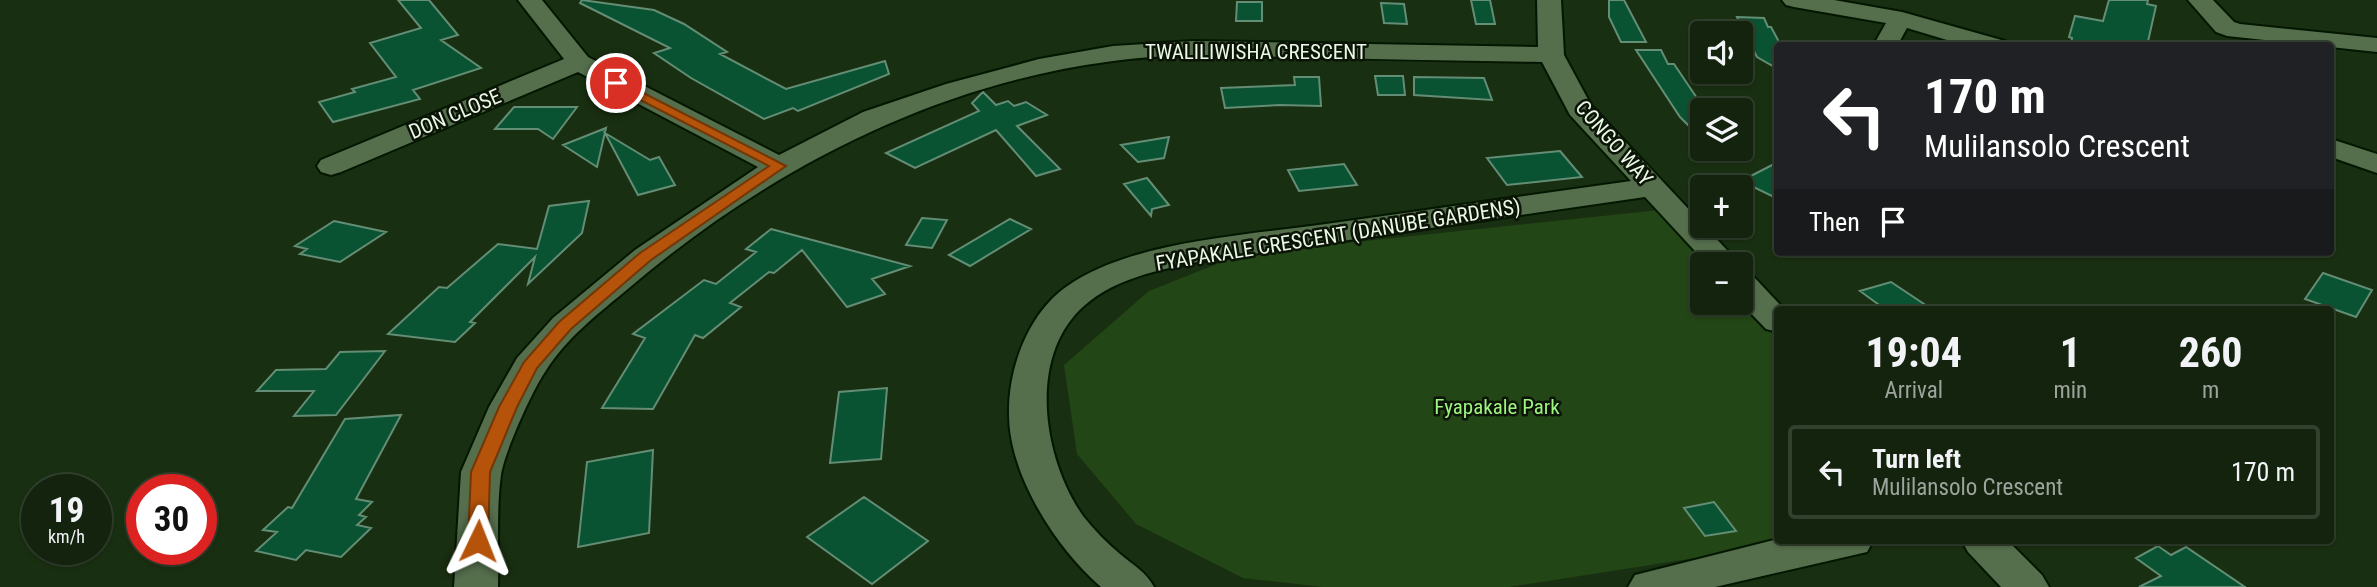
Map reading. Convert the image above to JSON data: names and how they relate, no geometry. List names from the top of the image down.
{
  "streets": {
    "street": [
      "TWALILIWISHA CRESCENT",
      "DON CLOSE",
      "CONGO WAY",
      "FYAPAKALE CRESCENT (DANUBE GARDENS)"
    ]
  },
  "crossings": [
    ["TWALILIWISHA CRESCENT", "CONGO WAY"],
    ["CONGO WAY", "FYAPAKALE CRESCENT (DANUBE GARDENS)"]
  ],
  "parks": ["Fyapakale Park"],
  "page": {
    "map_buttons": ["+", "−"],
    "turn": ["170 m", "Mulilansolo Crescent"],
    "then": "Then",
    "eta": [
      "19:04",
      "Arrival",
      "1",
      "min",
      "260",
      "m"
    ],
    "list": [
      {
        "name": "Turn left",
        "note": "Mulilansolo Crescent",
        "value": "170 m"
      }
    ],
    "speed": "19 km/h",
    "limit": "30"
  }
}
